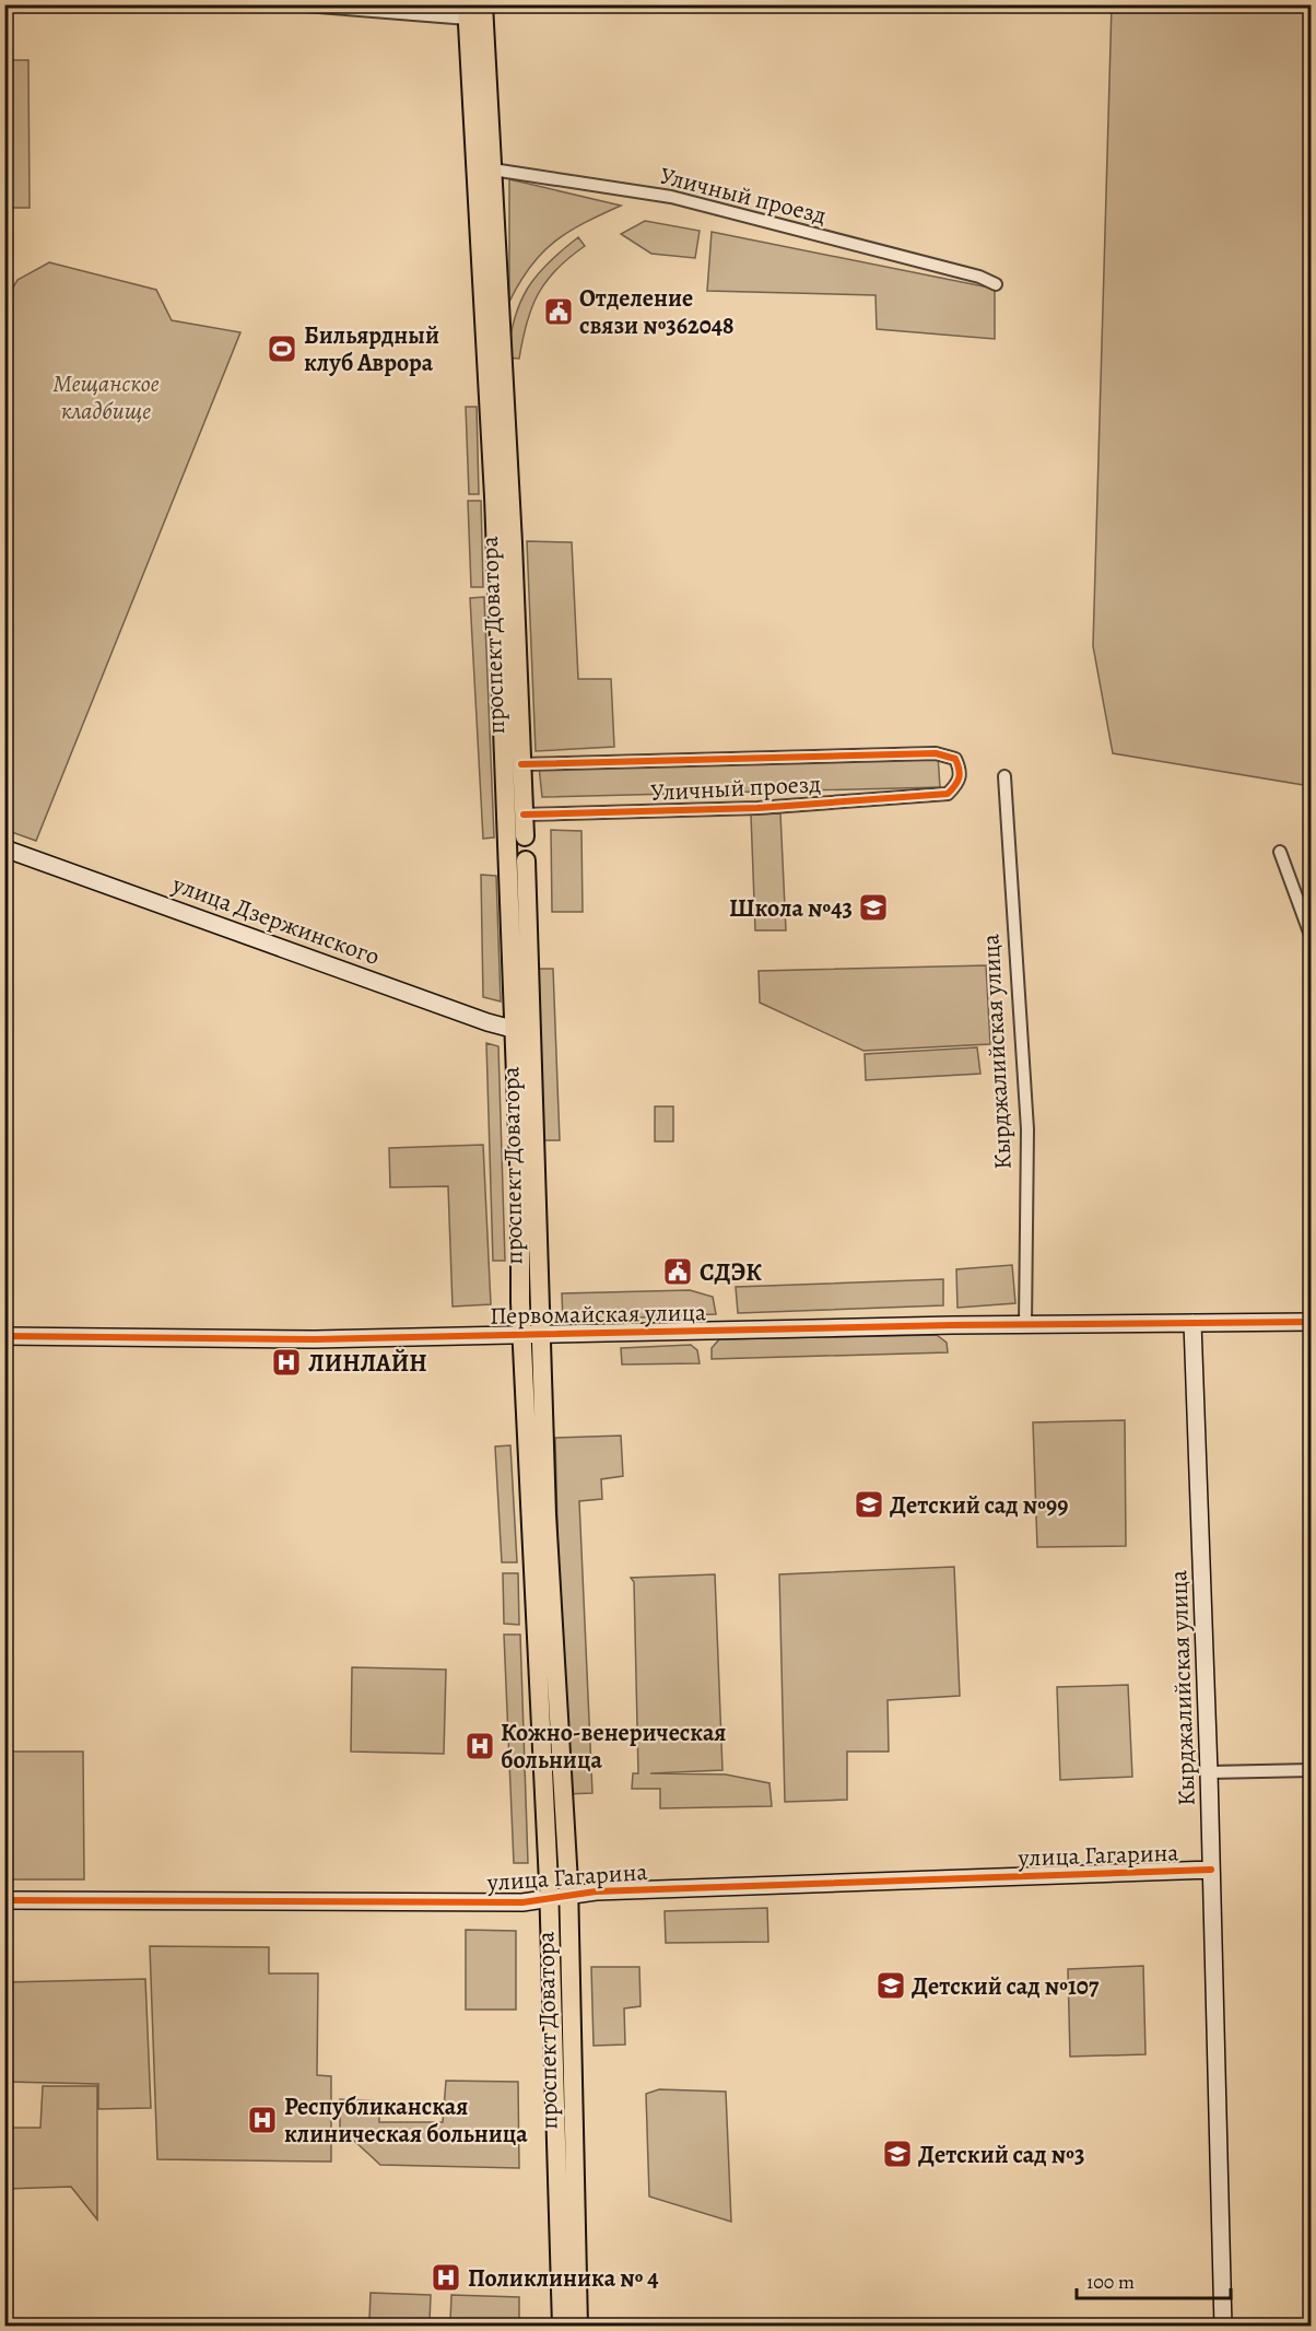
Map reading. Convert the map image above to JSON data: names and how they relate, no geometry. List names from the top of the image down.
{
  "streets": {
    "main road": ["проспект Доватора"],
    "street": [
      "Уличный проезд",
      "улица Дзержинского",
      "Кырджалийская улица",
      "Первомайская улица",
      "улица Гагарина"
    ]
  },
  "crossings": [
    ["Уличный проезд", "проспект Доватора"],
    ["проспект Доватора", "улица Дзержинского"],
    ["проспект Доватора", "Первомайская улица"],
    ["проспект Доватора", "улица Гагарина"],
    ["Кырджалийская улица", "Первомайская улица"],
    ["Кырджалийская улица", "улица Гагарина"]
  ],
  "parks": ["Мещанское кладбище"],
  "places": {
    "public building": ["Отделение связи №362048", "СДЭК"],
    "sports": ["Бильярдный клуб Аврора"],
    "school or university": [
      "Школа №43",
      "Детский сад №99",
      "Детский сад №107",
      "Детский сад №3"
    ],
    "hospital": [
      "ЛИНЛАЙН",
      "Кожно-венерическая больница",
      "Республиканская клиническая больница",
      "Поликлиника № 4"
    ]
  },
  "scale_bar": "100 m"
}
